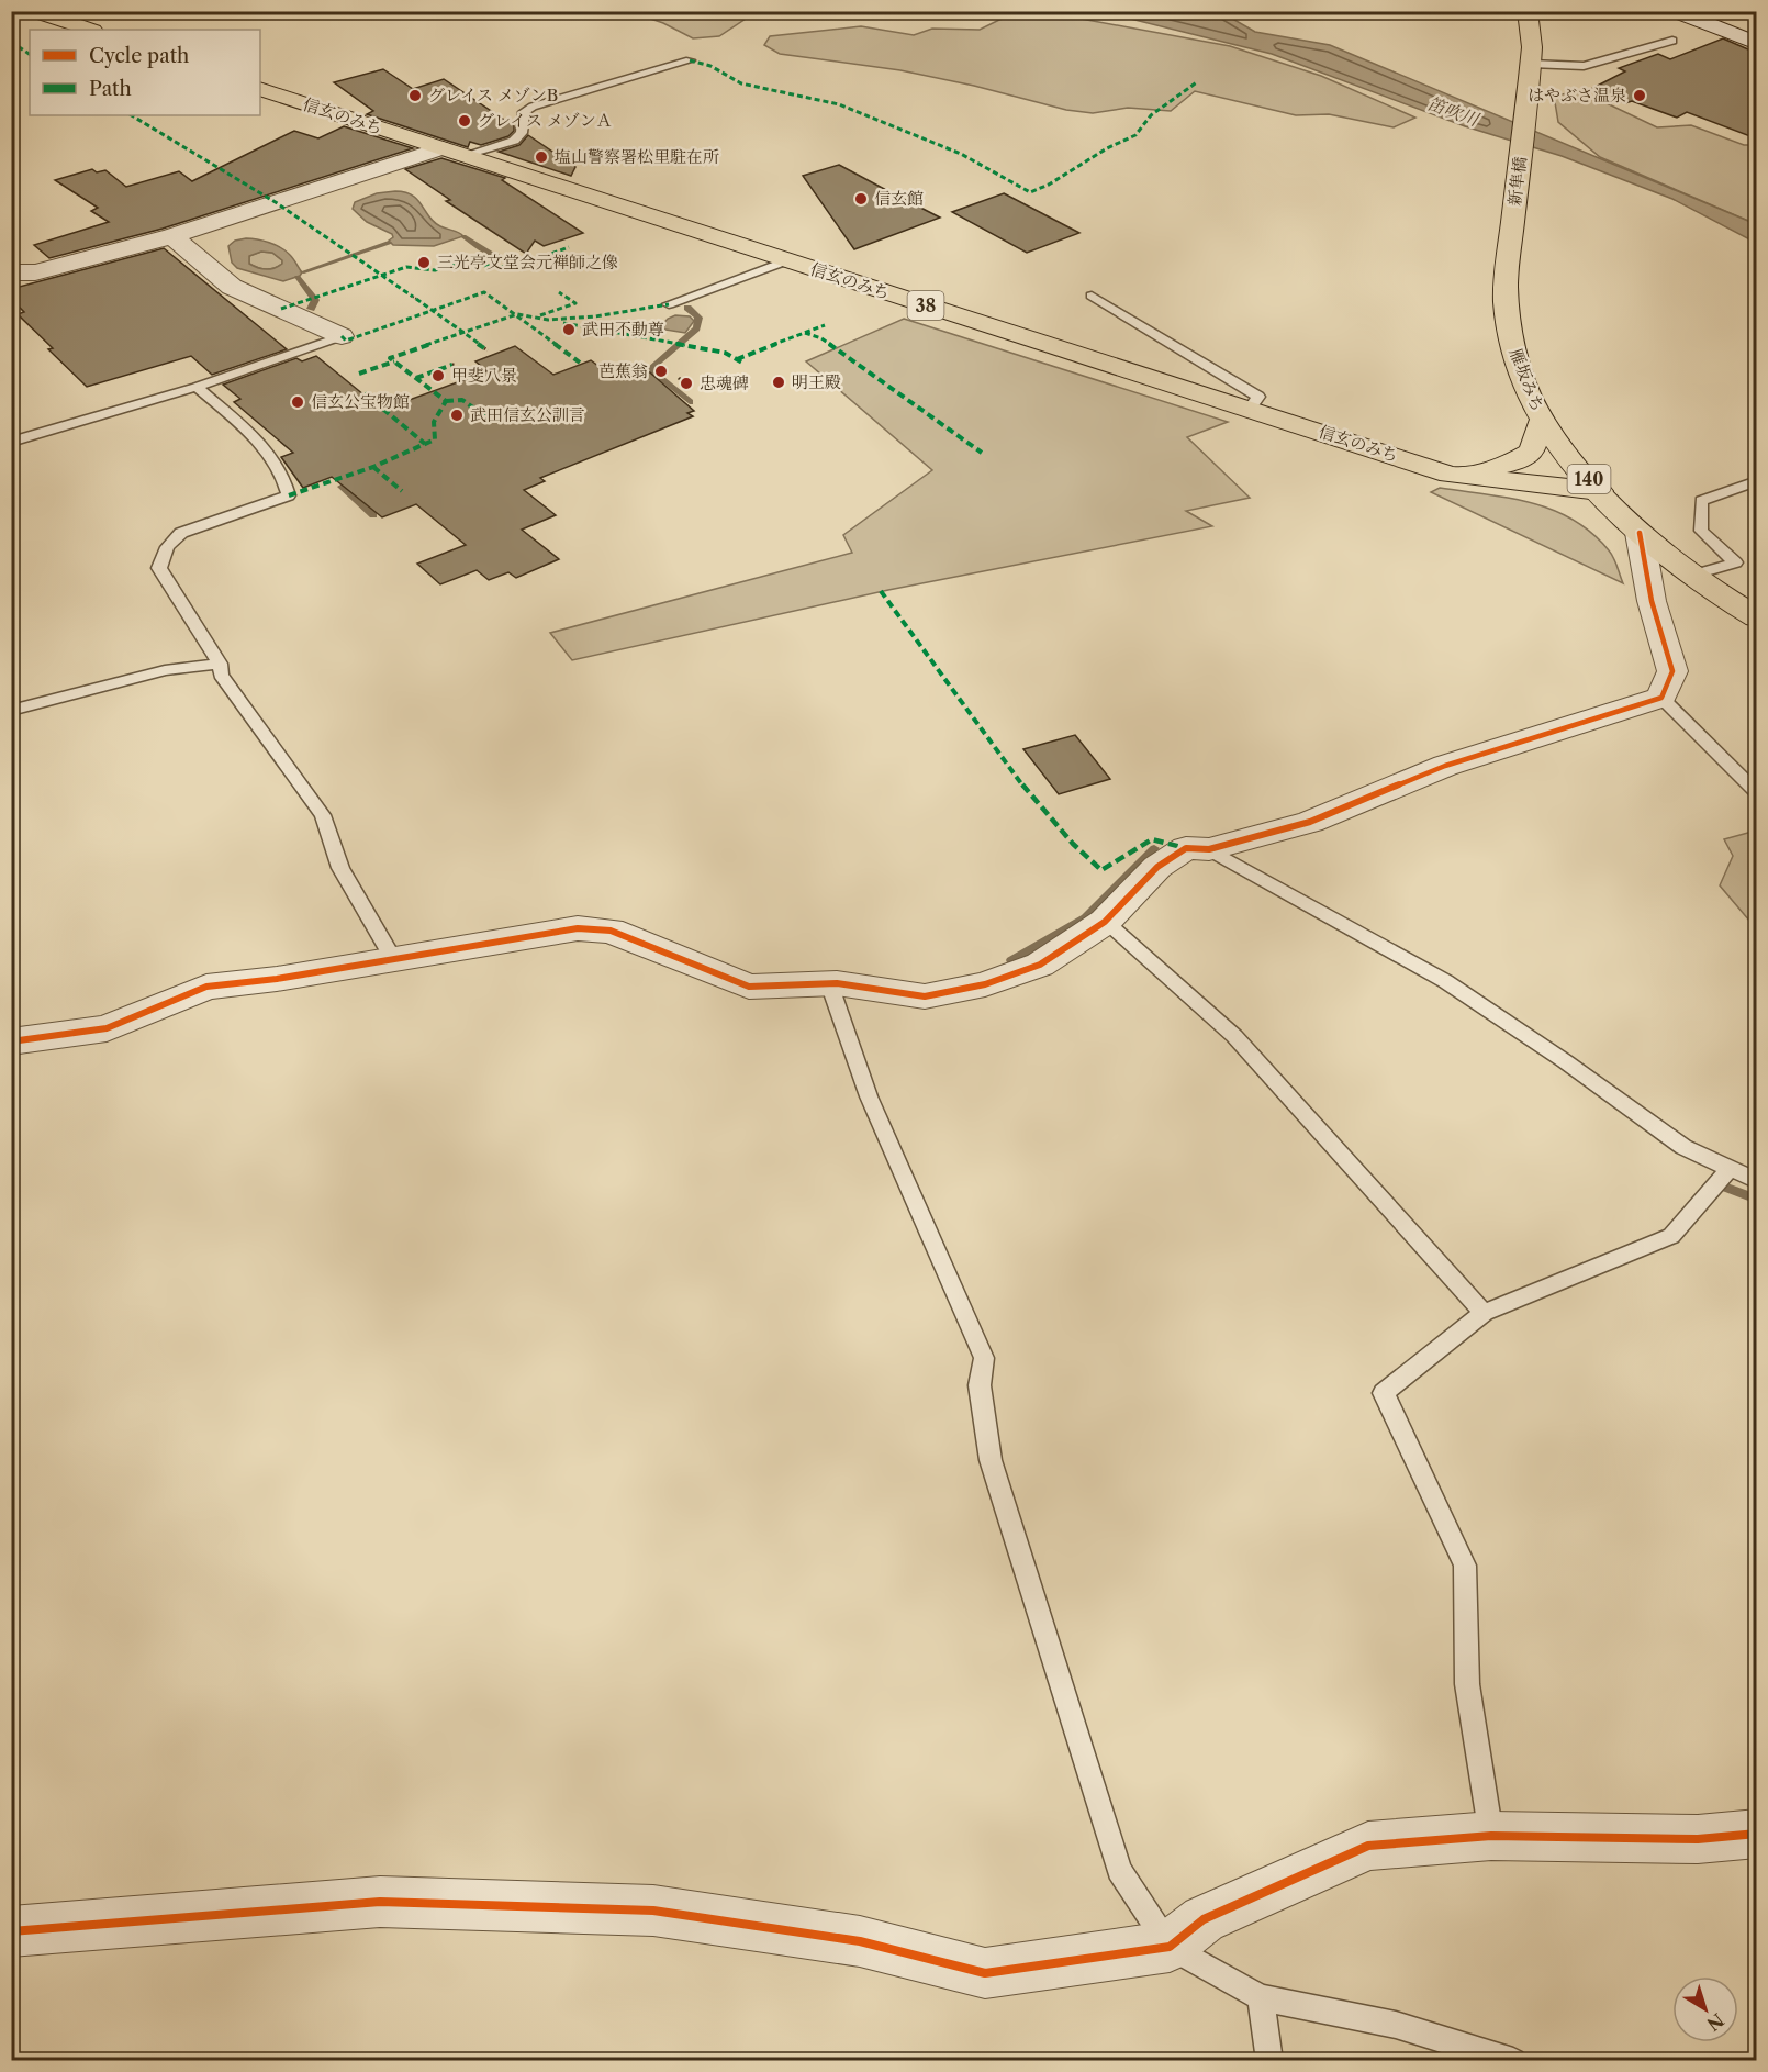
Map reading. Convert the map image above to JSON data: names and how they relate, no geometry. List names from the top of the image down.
{
  "streets": {
    "main road": [
      "信玄のみち",
      "新隼橋",
      "38",
      "雁坂みち",
      "140"
    ]
  },
  "crossings": [
    ["信玄のみち", "雁坂みち"],
    ["新隼橋", "雁坂みち"],
    ["新隼橋", "140"]
  ],
  "water": ["笛吹川"],
  "places": [
    "グレイス メゾンB",
    "はやぶさ温泉",
    "グレイス メゾンＡ",
    "塩山警察署松里駐在所",
    "信玄館",
    "三光亭文堂会元禅師之像",
    "武田不動尊",
    "芭蕉翁",
    "甲斐八景",
    "明王殿",
    "忠魂碑",
    "信玄公宝物館",
    "武田信玄公訓言"
  ],
  "legend": ["Cycle path", "Path"],
  "north": "bottom right"
}
